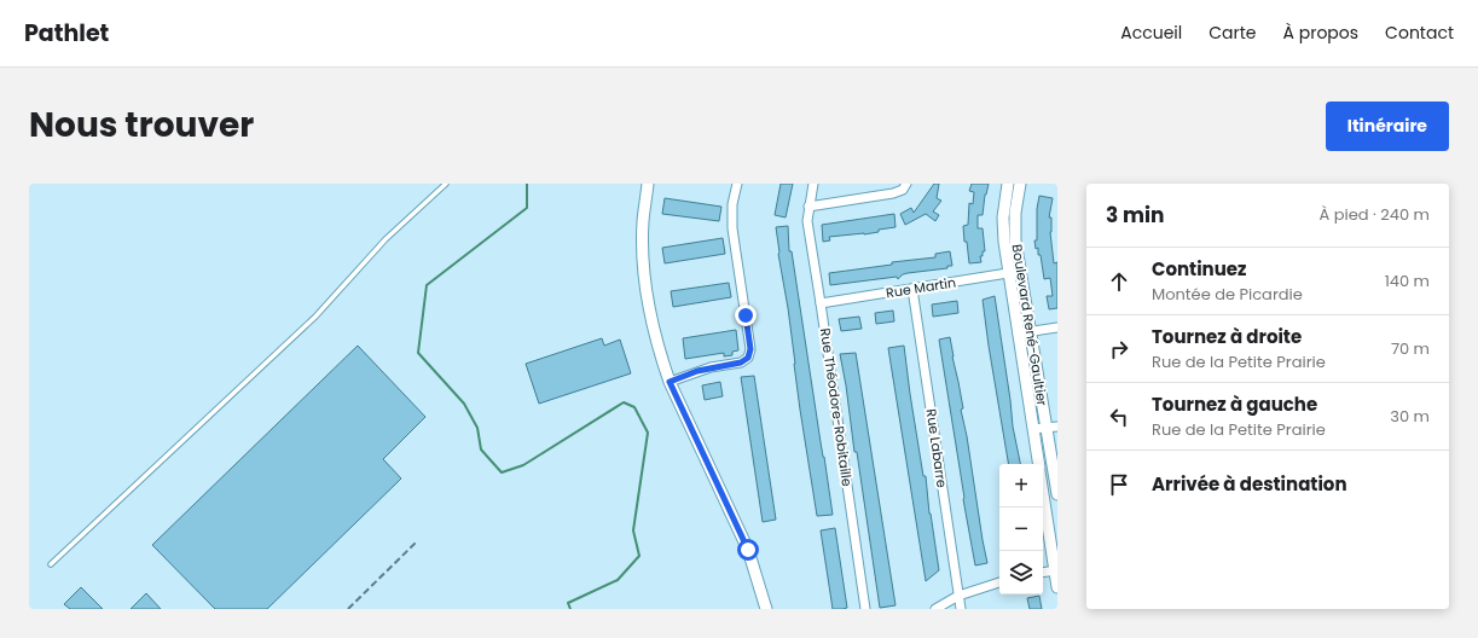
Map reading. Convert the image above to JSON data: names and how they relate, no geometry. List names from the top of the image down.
{
  "streets": {
    "street": [
      "Rue Martin",
      "Boulevard René-Gaultier",
      "Rue Théodore-Robitaille",
      "Rue Labarre"
    ]
  },
  "crossings": [
    ["Rue Martin", "Boulevard René-Gaultier"],
    ["Rue Martin", "Rue Théodore-Robitaille"],
    ["Rue Martin", "Rue Labarre"]
  ],
  "page": {
    "header": "Pathlet",
    "nav": [
      "Accueil",
      "Carte",
      "À propos",
      "Contact"
    ],
    "title": "Nous trouver",
    "buttons": "Itinéraire",
    "heading": ["3 min", "À pied · 240 m"],
    "list": [
      ["Continuez", "Montée de Picardie", "140 m"],
      ["Tournez à droite", "Rue de la Petite Prairie", "70 m"],
      ["Tournez à gauche", "Rue de la Petite Prairie", "30 m"],
      "Arrivée à destination"
    ],
    "map_buttons": ["+", "−"]
  }
}
